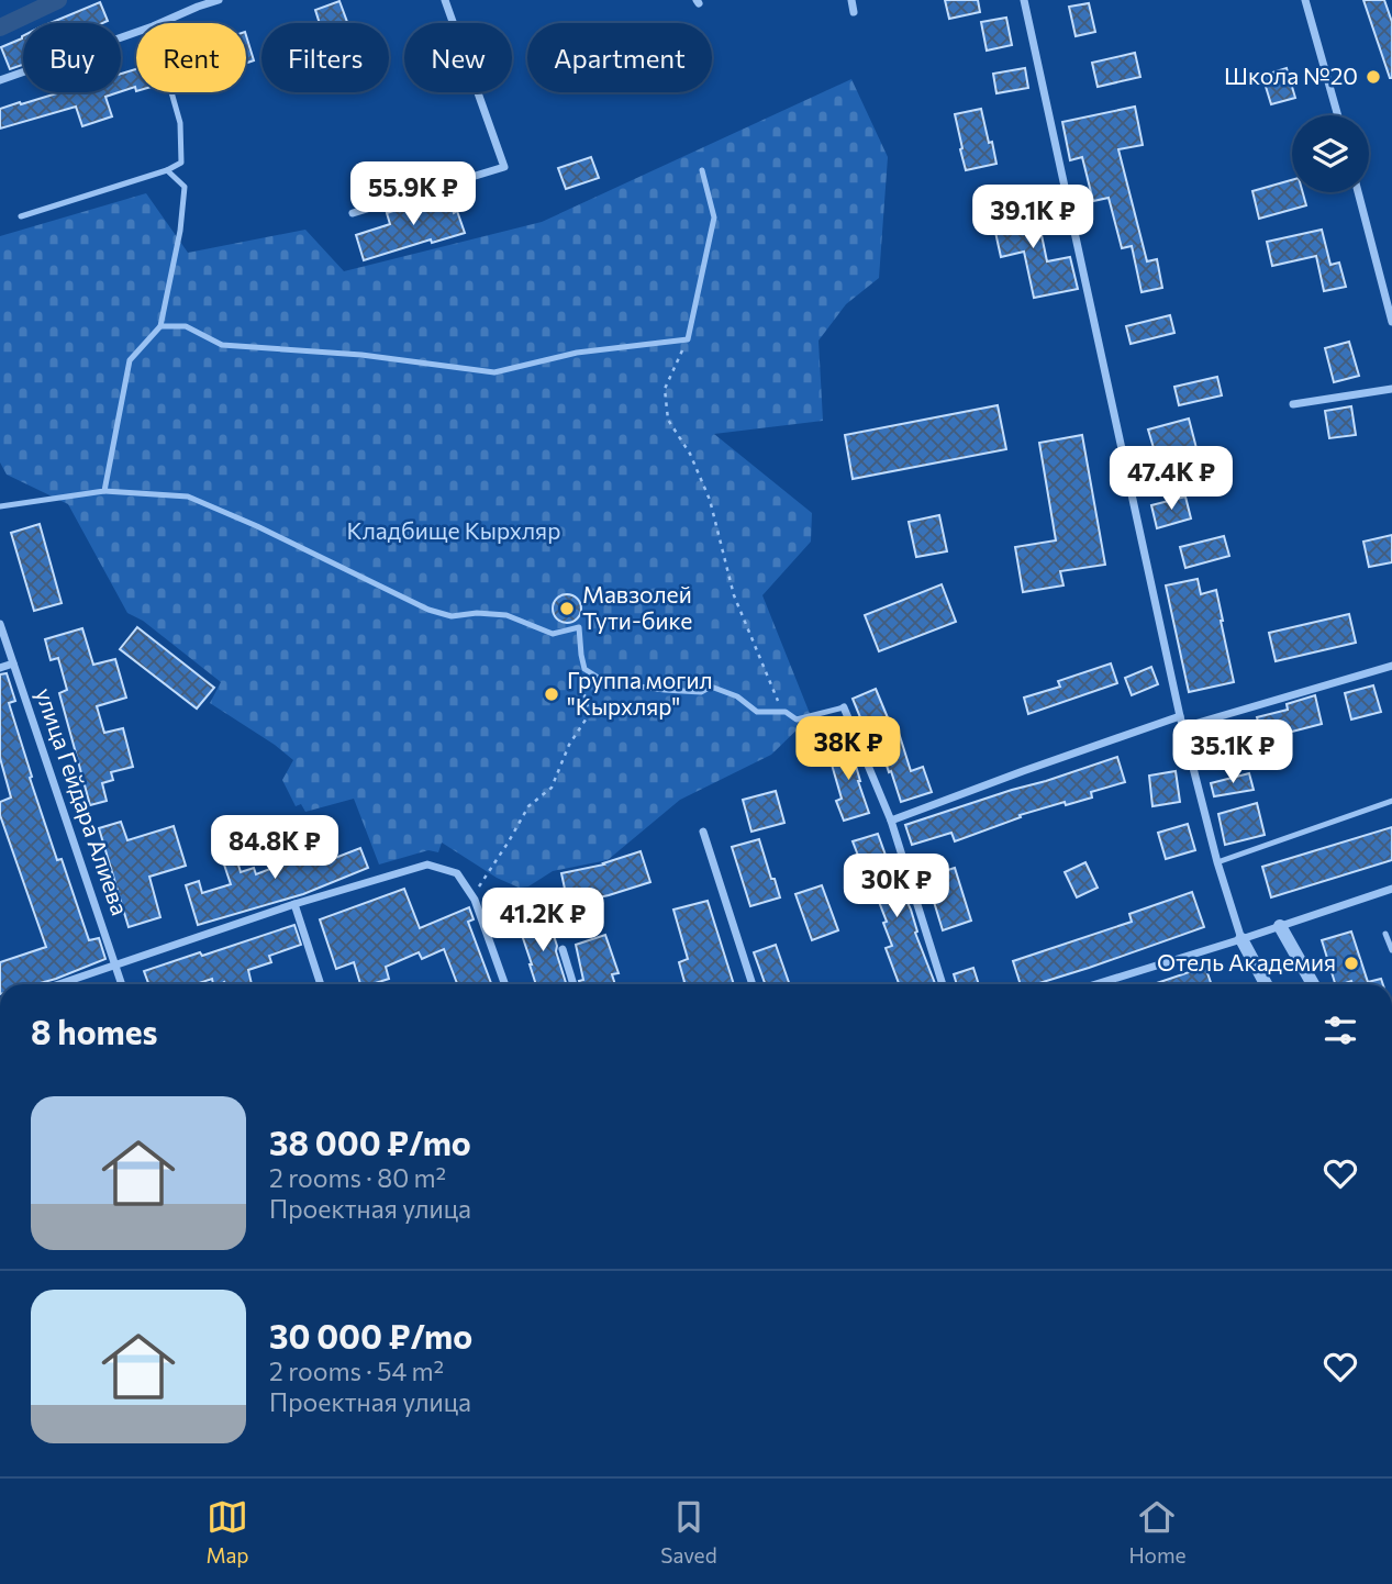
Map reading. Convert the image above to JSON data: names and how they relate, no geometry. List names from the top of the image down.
{
  "streets": {
    "street": ["улица Гейдара Алиева"]
  },
  "parks": ["Кладбище Кырхляр"],
  "places": [
    "Школа №20",
    "Мавзолей Тути-бике",
    "Группа могил \"Кырхляр\"",
    "Отель Академия"
  ],
  "page": {
    "chip": [
      "Buy",
      "Rent",
      "Filters",
      "New",
      "Apartment"
    ],
    "price": [
      "55.9K ₽",
      "39.1K ₽",
      "47.4K ₽",
      "38K ₽",
      "35.1K ₽",
      "84.8K ₽",
      "30K ₽",
      "41.2K ₽"
    ],
    "heading": "8 homes",
    "list": [
      {
        "name": "38 000 ₽/mo",
        "note": "2 rooms · 80 m² · Проектная улица"
      },
      {
        "name": "30 000 ₽/mo",
        "note": "2 rooms · 54 m² · Проектная улица"
      }
    ],
    "tabs": ["Map", "Saved", "Home"]
  }
}
